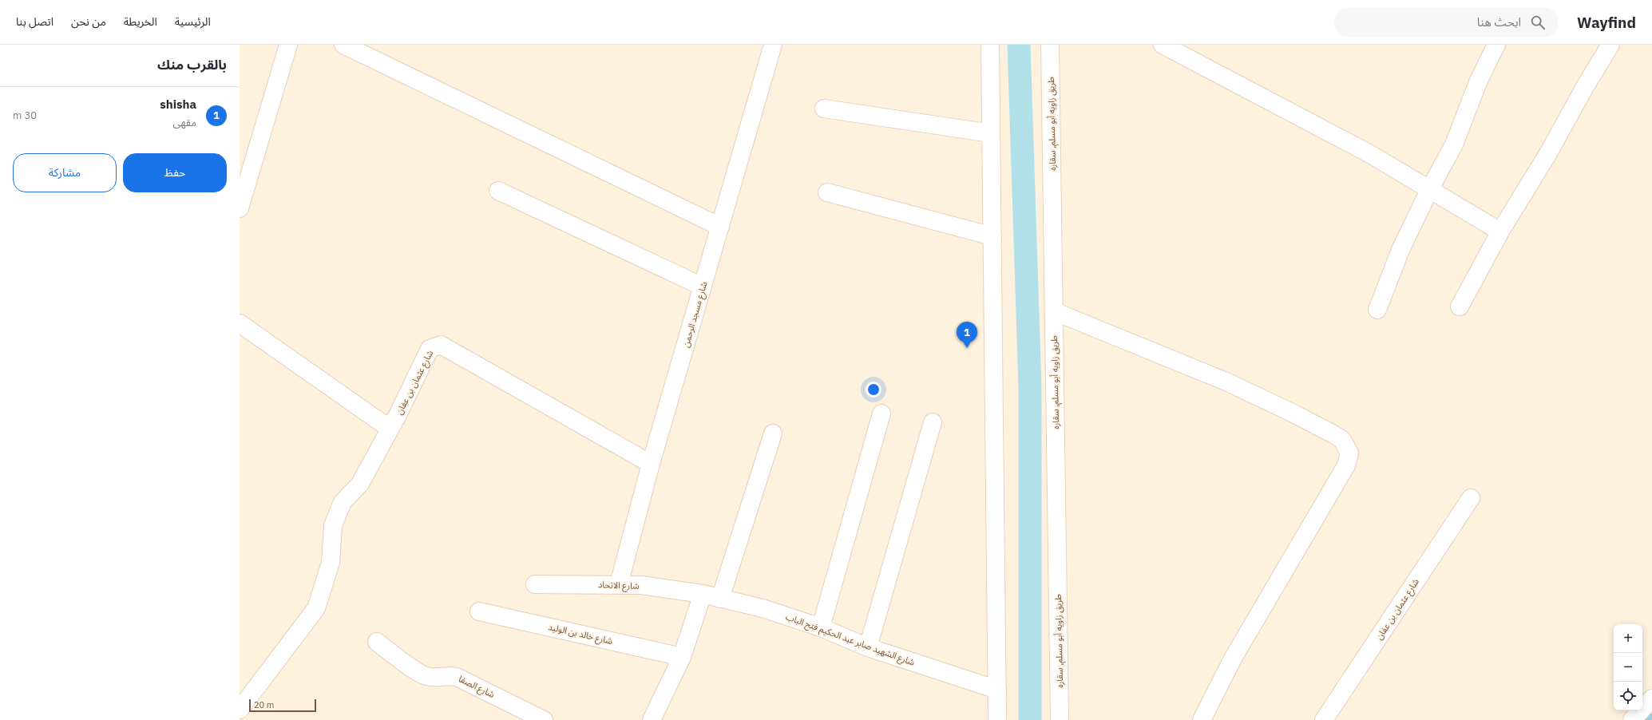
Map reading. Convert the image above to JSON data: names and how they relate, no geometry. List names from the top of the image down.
{
  "streets": {
    "street": [
      "طريق زاويه أبو مسلم, سقاره",
      "شارع مسجد الرحمن",
      "شارع عثمان بن عفان",
      "شارع الاتحاد",
      "شارع خالد بن الوليد",
      "شارع الشهيد صابر عبد الحكيم فتح الباب",
      "شارع الصفا"
    ]
  },
  "crossings": [
    ["شارع مسجد الرحمن", "شارع عثمان بن عفان"],
    ["شارع مسجد الرحمن", "شارع الاتحاد"],
    ["شارع الاتحاد", "شارع الشهيد صابر عبد الحكيم فتح الباب"]
  ],
  "scale_bar": "20 m",
  "page": {
    "header": "Wayfind",
    "search": "ابحث هنا",
    "nav": [
      "الرئيسية",
      "الخريطة",
      "من نحن",
      "اتصل بنا"
    ],
    "heading": "بالقرب منك",
    "list": [
      {
        "mark": "1",
        "name": "shisha",
        "note": "مقهى",
        "value": "30 m"
      }
    ],
    "buttons": ["حفظ", "مشاركة"],
    "pins": "1",
    "map_buttons": ["+", "−"],
    "scale": "20 m"
  }
}
